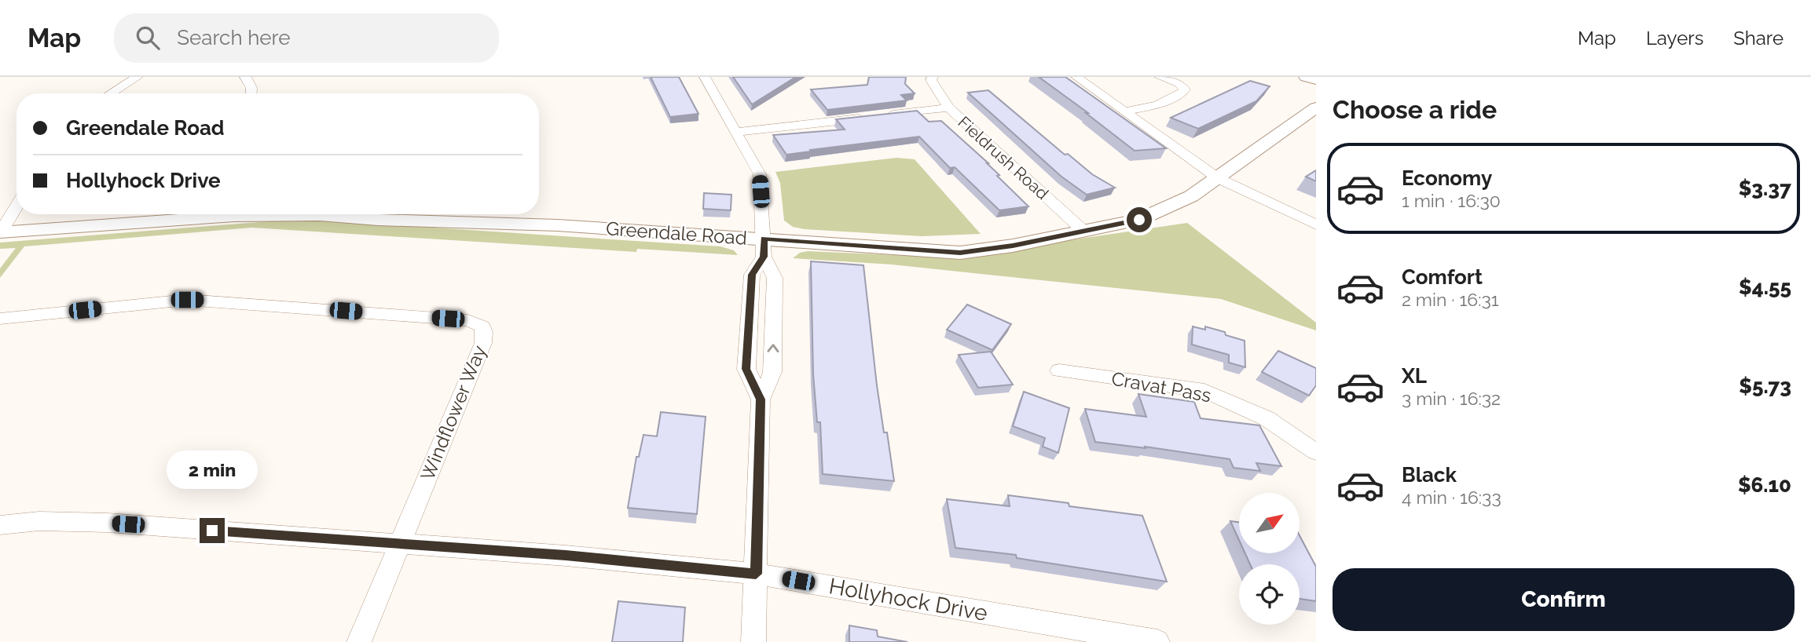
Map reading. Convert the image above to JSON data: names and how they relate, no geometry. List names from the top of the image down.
{
  "streets": {
    "street": [
      "Fieldrush Road",
      "Greendale Road",
      "Cravat Pass",
      "Windflower Way",
      "Hollyhock Drive"
    ]
  },
  "crossings": [
    ["Fieldrush Road", "Greendale Road"],
    ["Windflower Way", "Hollyhock Drive"]
  ],
  "north": "top right",
  "page": {
    "header": "Map",
    "search": "Search here",
    "nav": ["Map", "Layers", "Share"],
    "heading": "Choose a ride",
    "banner": ["Greendale Road", "Hollyhock Drive"],
    "list": [
      {
        "name": "Economy",
        "note": "1 min · 16:30",
        "value": "$3.37"
      },
      {
        "name": "Comfort",
        "note": "2 min · 16:31",
        "value": "$4.55"
      },
      {
        "name": "XL",
        "note": "3 min · 16:32",
        "value": "$5.73"
      },
      {
        "name": "Black",
        "note": "4 min · 16:33",
        "value": "$6.10"
      }
    ],
    "bubble": "2 min",
    "buttons": "Confirm"
  }
}
